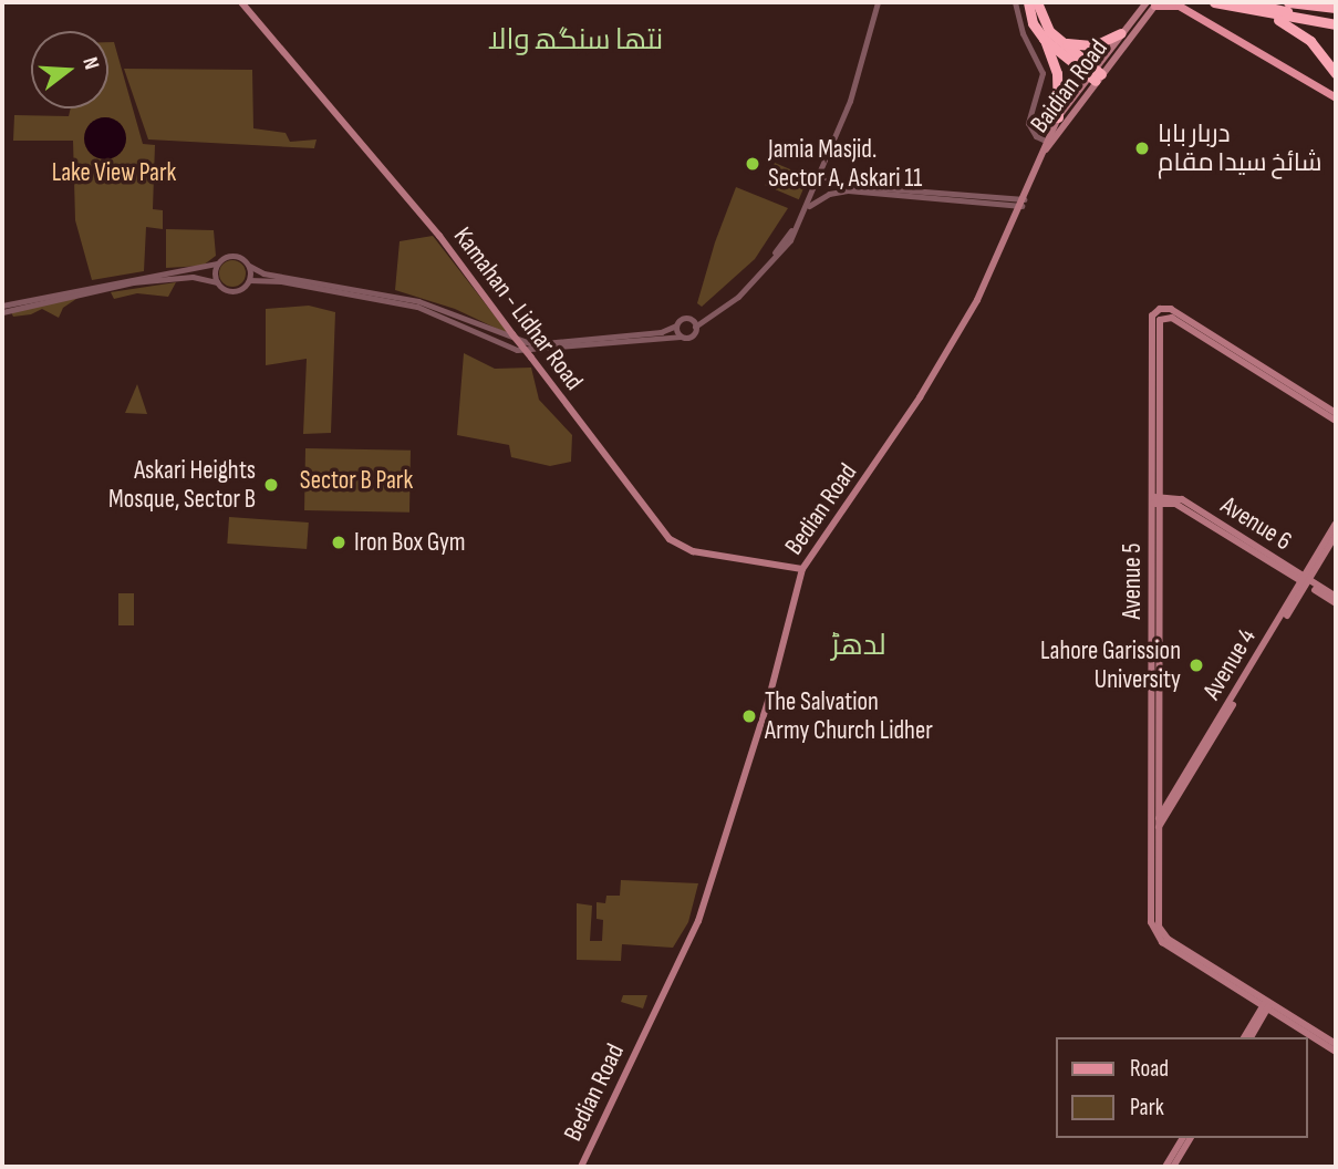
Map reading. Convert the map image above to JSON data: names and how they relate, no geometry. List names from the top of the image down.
{
  "streets": {
    "main road": [
      "Baidian Road",
      "Kamahan - Lidhar Road",
      "Bedian Road",
      "Avenue 6",
      "Avenue 5",
      "Avenue 4"
    ]
  },
  "crossings": [
    ["Baidian Road", "Bedian Road"],
    ["Kamahan - Lidhar Road", "Bedian Road"],
    ["Avenue 6", "Avenue 5"],
    ["Avenue 6", "Avenue 4"],
    ["Avenue 5", "Avenue 4"]
  ],
  "districts": ["نتھا سنگھ والا", "لدھڑ"],
  "parks": ["Lake View Park", "Sector B Park"],
  "places": [
    "دربار بابا شائخ سیدا مقام",
    "Jamia Masjid. Sector A, Askari 11",
    "Askari Heights Mosque, Sector B",
    "Iron Box Gym",
    "Lahore Garission University",
    "The Salvation Army Church Lidher"
  ],
  "legend": ["Road", "Park"],
  "north": "right"
}
